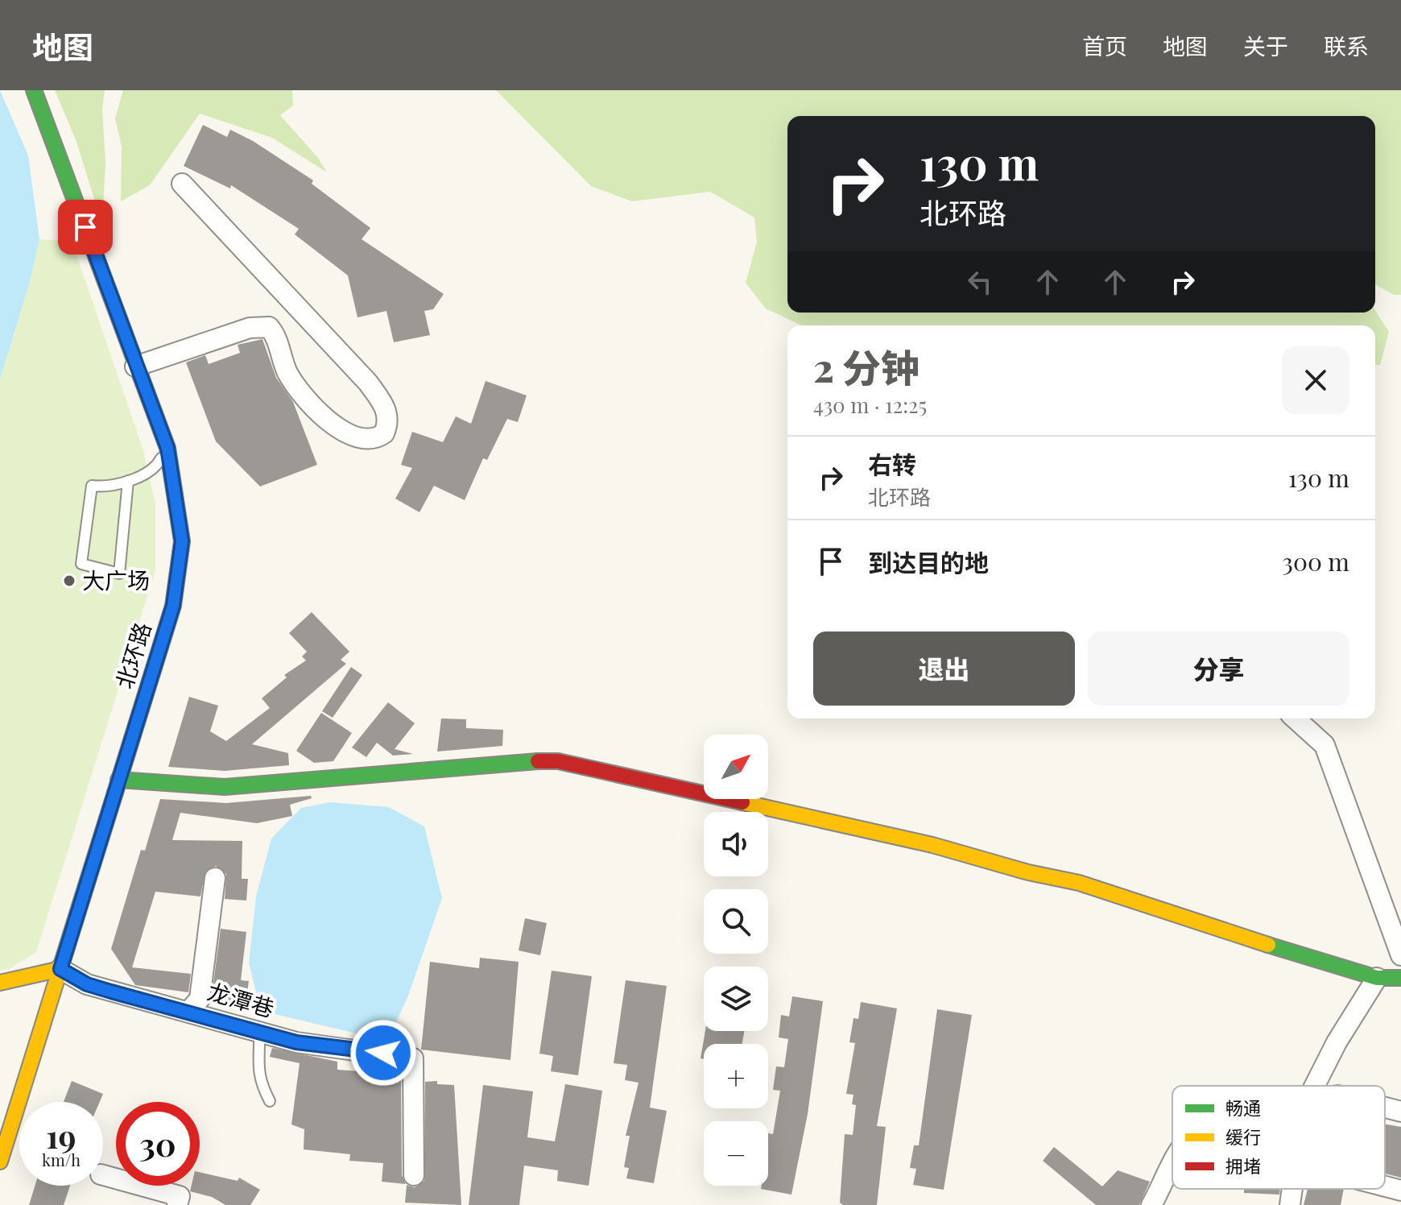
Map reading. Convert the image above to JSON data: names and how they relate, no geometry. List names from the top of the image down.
{
  "streets": {
    "street": ["北环路", "龙潭巷"]
  },
  "crossings": [
    ["北环路", "龙潭巷"]
  ],
  "places": ["大广场"],
  "legend": ["畅通", "缓行", "拥堵"],
  "north": "top right",
  "page": {
    "header": "地图",
    "nav": [
      "首页",
      "地图",
      "关于",
      "联系"
    ],
    "turn": ["130 m", "北环路"],
    "heading": ["2 分钟", "430 m · 12:25"],
    "list": [
      {
        "name": "右转",
        "note": "北环路",
        "value": "130 m"
      },
      {
        "name": "到达目的地",
        "value": "300 m"
      }
    ],
    "buttons": ["退出", "分享"],
    "map_buttons": ["+", "−"],
    "speed": "19 km/h",
    "limit": "30"
  }
}
